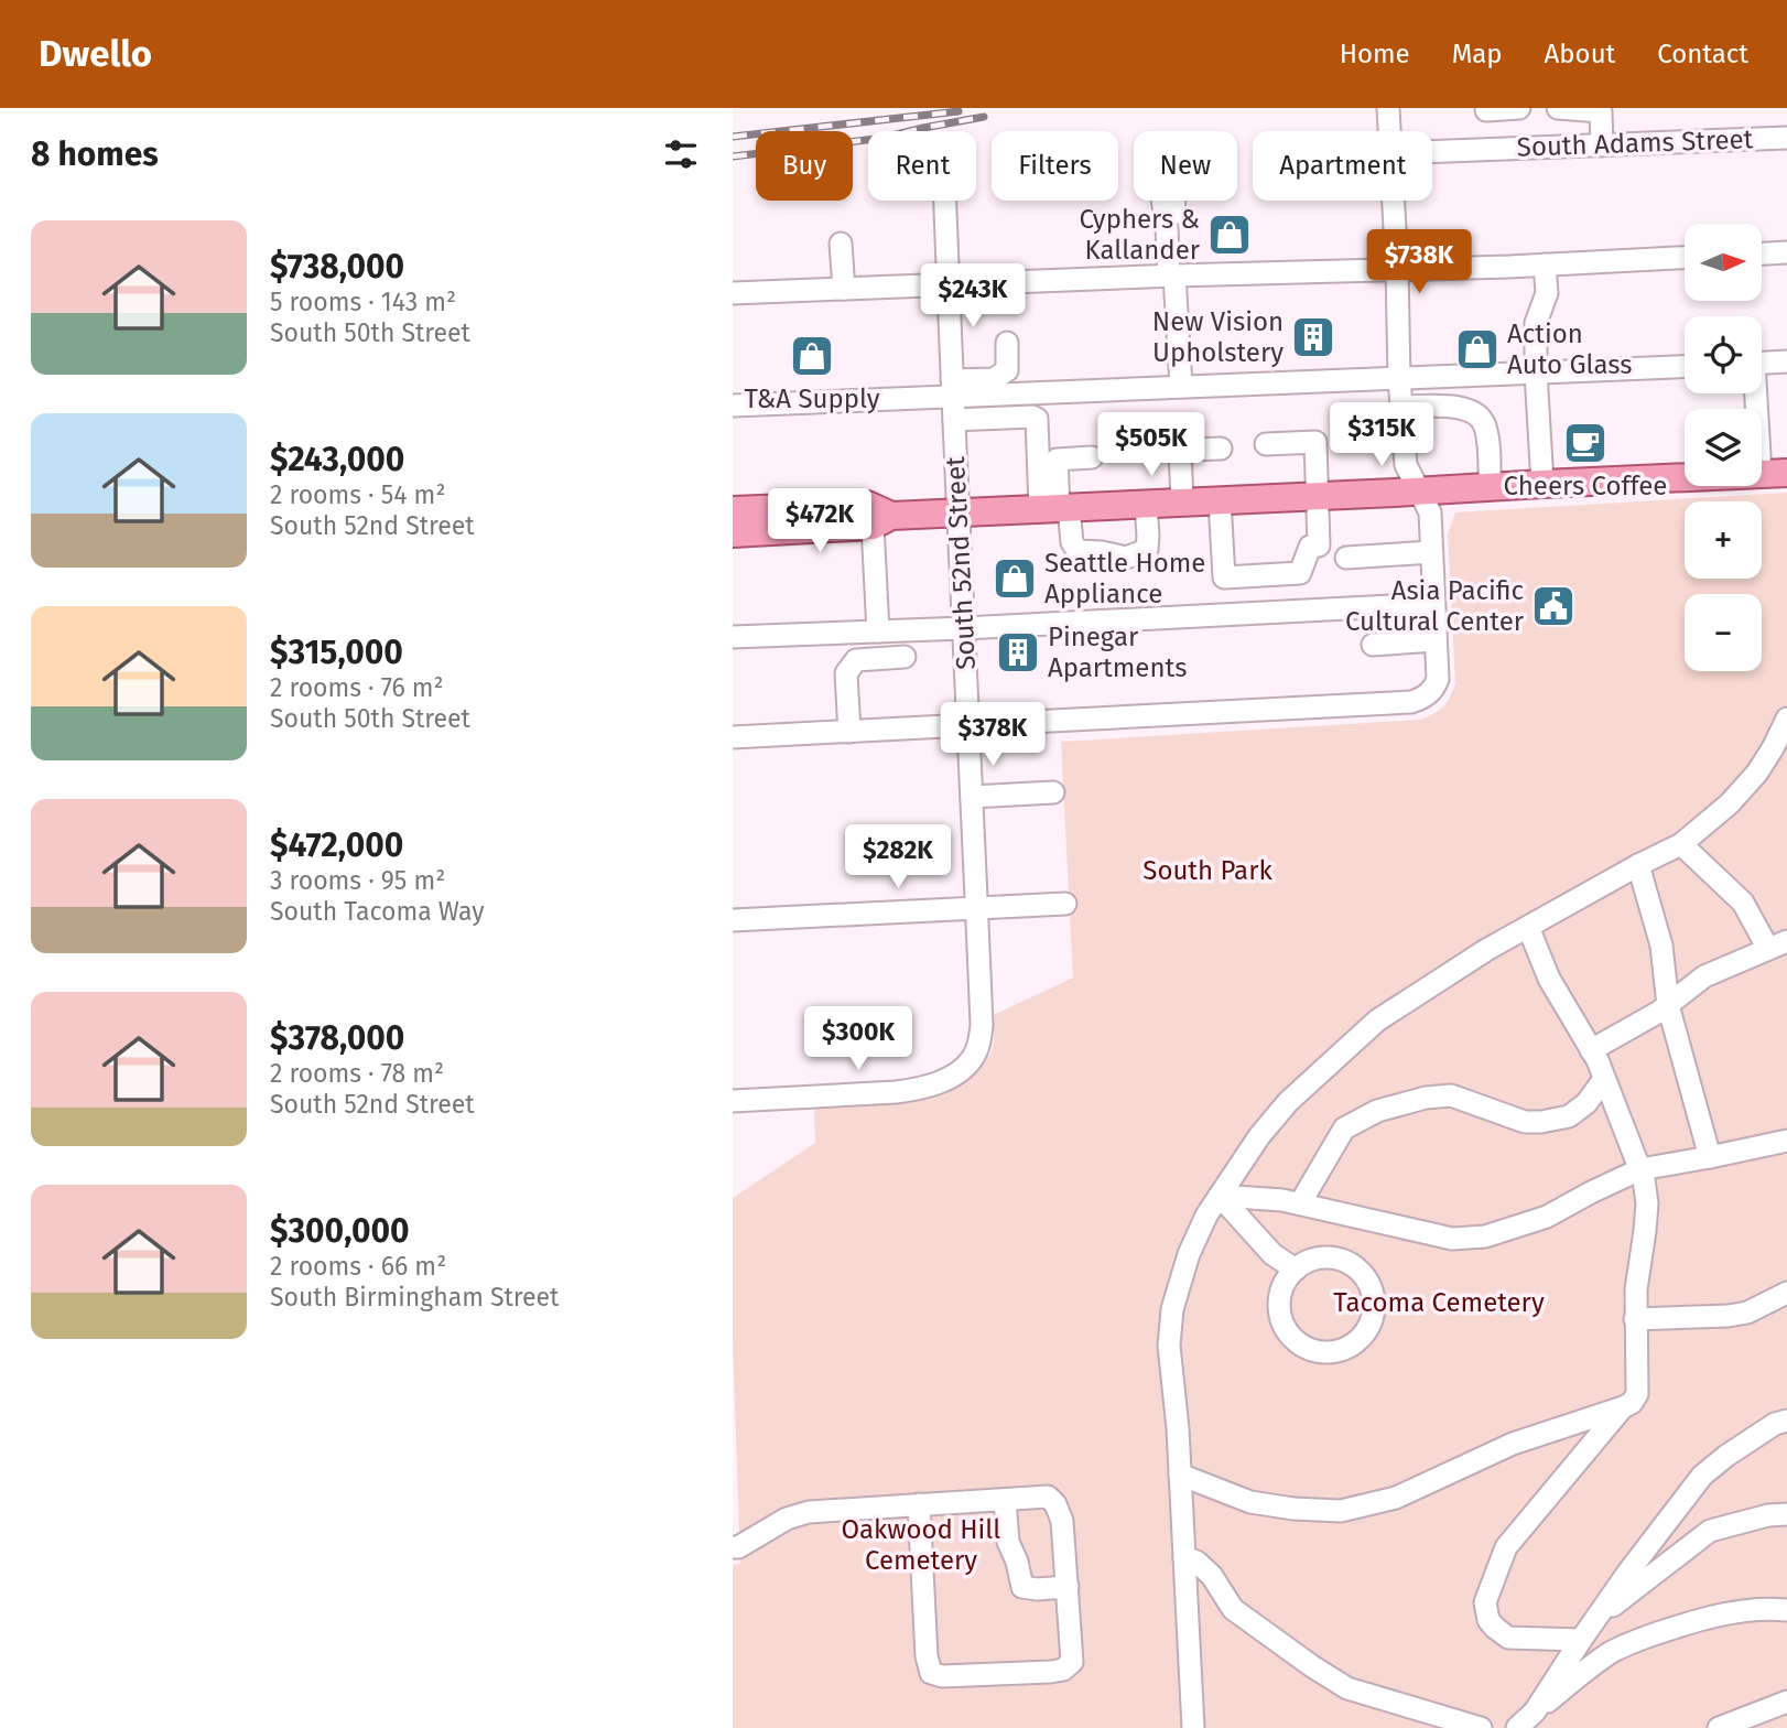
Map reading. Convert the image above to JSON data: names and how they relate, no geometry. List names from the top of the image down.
{
  "streets": {
    "street": ["South Adams Street", "South 52nd Street"]
  },
  "parks": ["South Park", "Tacoma Cemetery", "Oakwood Hill Cemetery"],
  "places": {
    "shop": [
      "Cyphers & Kallander",
      "Action Auto Glass",
      "T&A Supply",
      "Seattle Home Appliance"
    ],
    "building": ["New Vision Upholstery", "Pinegar Apartments"],
    "cafe": ["Cheers Coffee"],
    "public building": ["Asia Pacific Cultural Center"]
  },
  "north": "right",
  "page": {
    "header": "Dwello",
    "nav": [
      "Home",
      "Map",
      "About",
      "Contact"
    ],
    "heading": "8 homes",
    "chip": [
      "Buy",
      "Rent",
      "Filters",
      "New",
      "Apartment"
    ],
    "list": [
      {
        "name": "$738,000",
        "note": "5 rooms · 143 m² · South 50th Street"
      },
      {
        "name": "$243,000",
        "note": "2 rooms · 54 m² · South 52nd Street"
      },
      {
        "name": "$315,000",
        "note": "2 rooms · 76 m² · South 50th Street"
      },
      {
        "name": "$472,000",
        "note": "3 rooms · 95 m² · South Tacoma Way"
      },
      {
        "name": "$378,000",
        "note": "2 rooms · 78 m² · South 52nd Street"
      },
      {
        "name": "$300,000",
        "note": "2 rooms · 66 m² · South Birmingham Street"
      }
    ],
    "map_buttons": ["+", "−"],
    "price": [
      "$738K",
      "$243K",
      "$315K",
      "$505K",
      "$472K",
      "$378K",
      "$282K",
      "$300K"
    ]
  }
}
